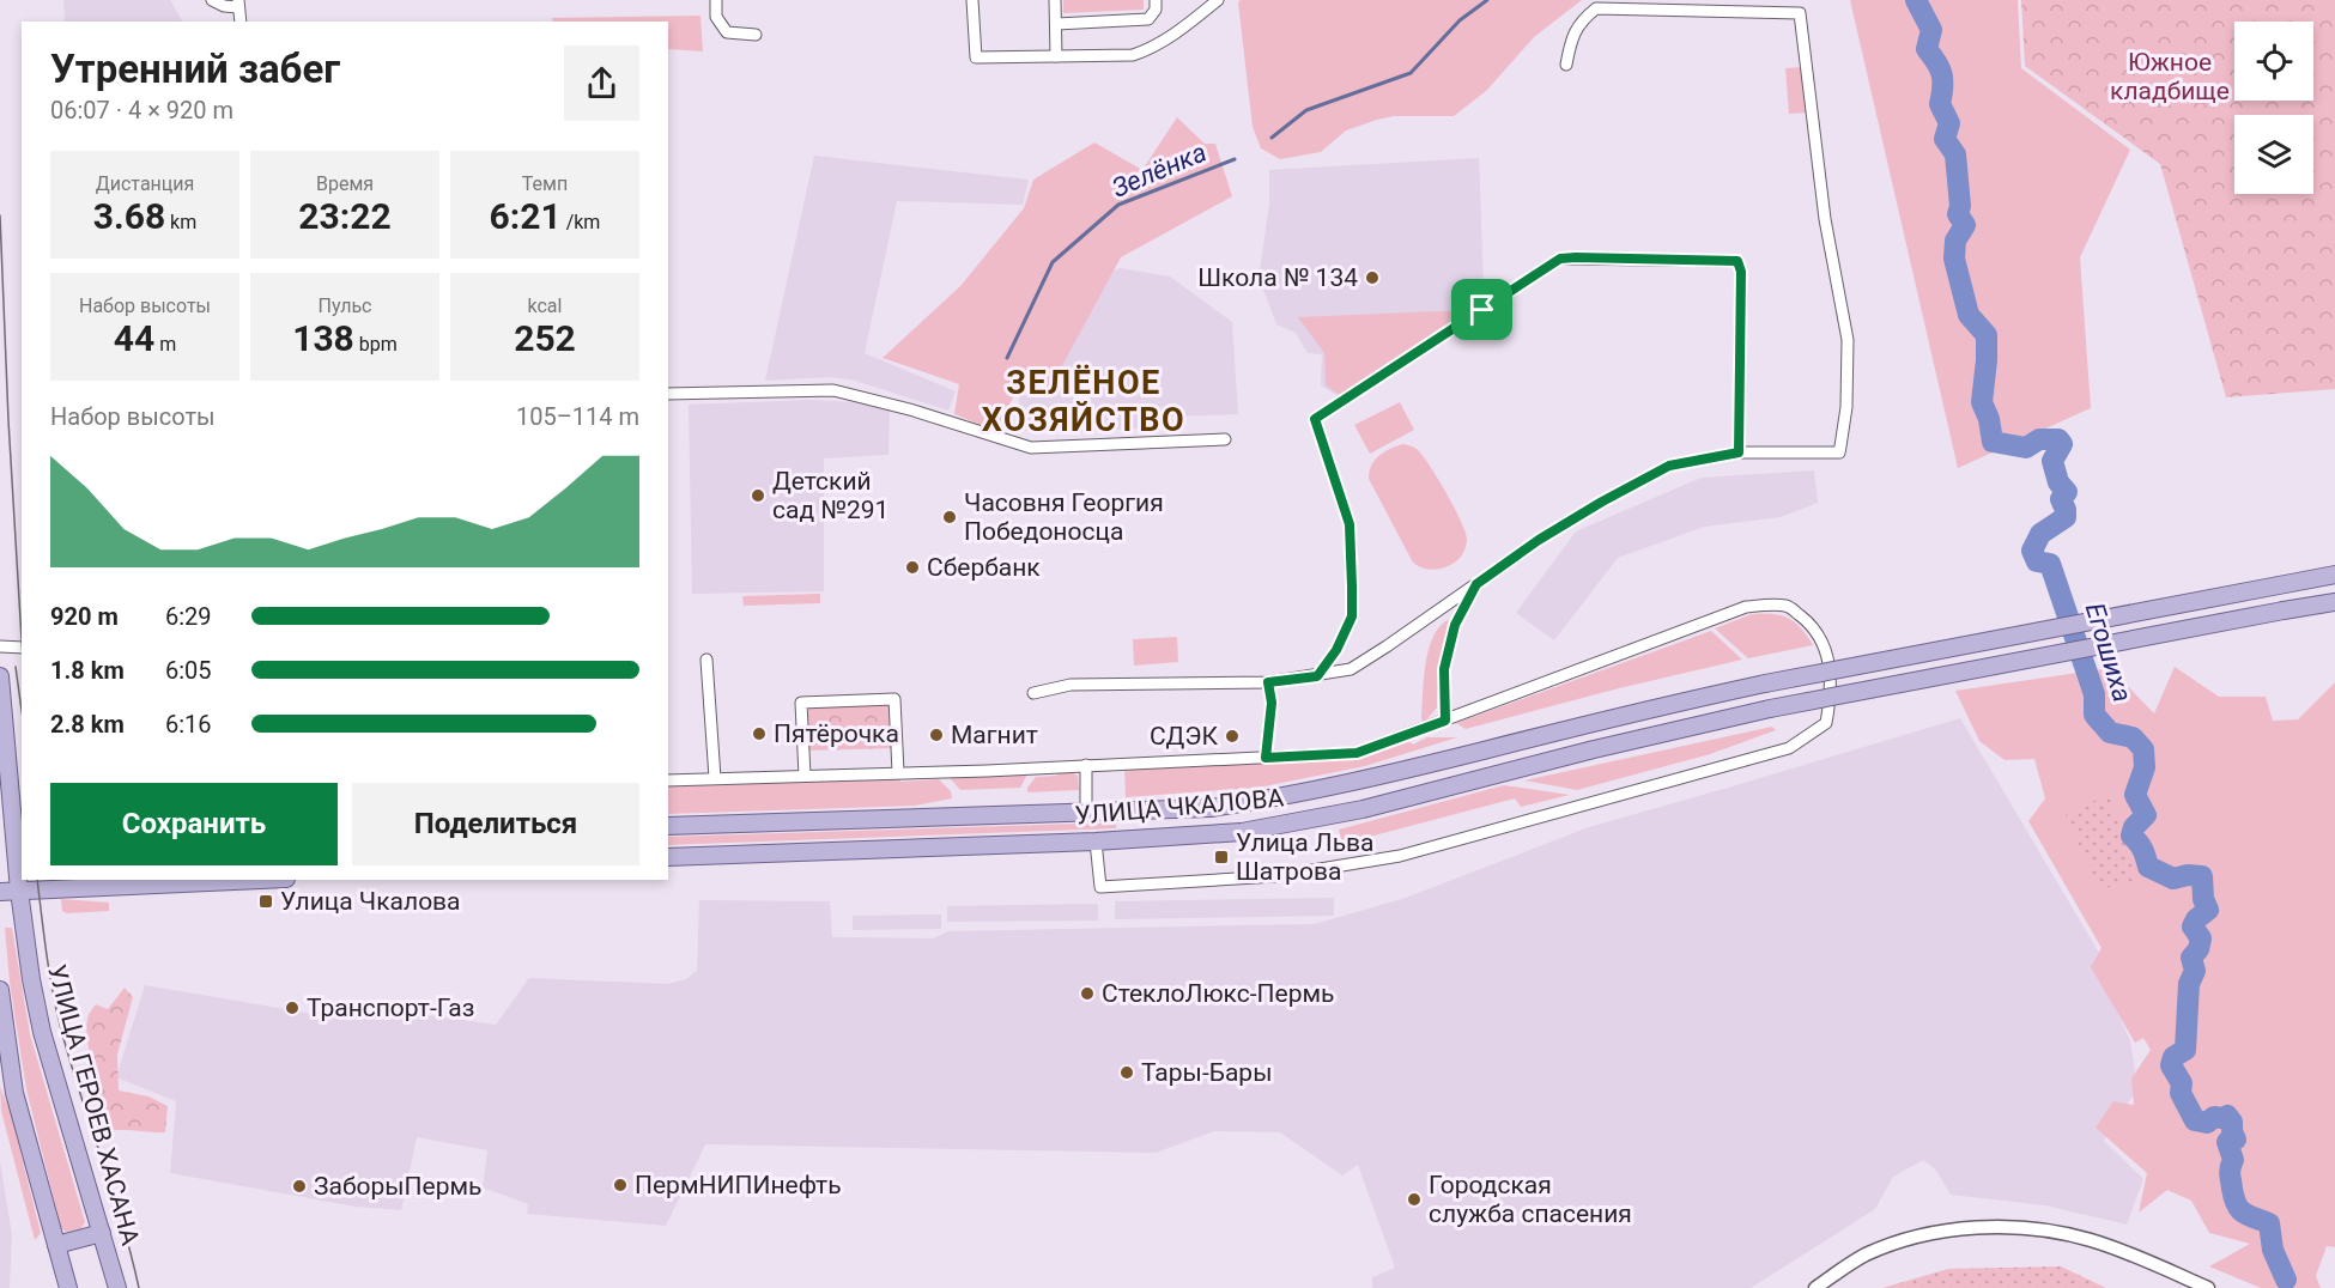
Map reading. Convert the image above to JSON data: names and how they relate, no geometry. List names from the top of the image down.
{
  "streets": {
    "main road": ["УЛИЦА ЧКАЛОВА", "УЛИЦА ГЕРОЕВ ХАСАНА"]
  },
  "districts": ["ЗЕЛЁНОЕ ХОЗЯЙСТВО"],
  "water": ["Зелёнка", "Егошиха"],
  "parks": ["Южное кладбище"],
  "places": {
    "other": [
      "Школа № 134",
      "Детский сад №291",
      "Часовня Георгия Победоносца",
      "Сбербанк",
      "Пятёрочка",
      "Магнит",
      "СДЭК",
      "СтеклоЛюкс-Пермь",
      "Транспорт-Газ",
      "Тары-Бары",
      "ПермНИПИнефть",
      "ЗаборыПермь",
      "Городская служба спасения"
    ],
    "transit": ["Улица Льва Шатрова", "Улица Чкалова"]
  },
  "page": {
    "heading": ["Утренний забег", "06:07 · 4 × 920 m"],
    "stats": [
      ["Дистанция", "3.68 km"],
      ["Время", "23:22"],
      ["Темп", "6:21 /km"],
      ["Набор высоты", "44 m"],
      ["Пульс", "138 bpm"],
      ["kcal", "252"]
    ],
    "chart": ["Набор высоты", "105–114 m"],
    "list": [
      {
        "name": "920 m",
        "note": "6:29"
      },
      {
        "name": "1.8 km",
        "note": "6:05"
      },
      {
        "name": "2.8 km",
        "note": "6:16"
      }
    ],
    "buttons": ["Сохранить", "Поделиться"]
  }
}
